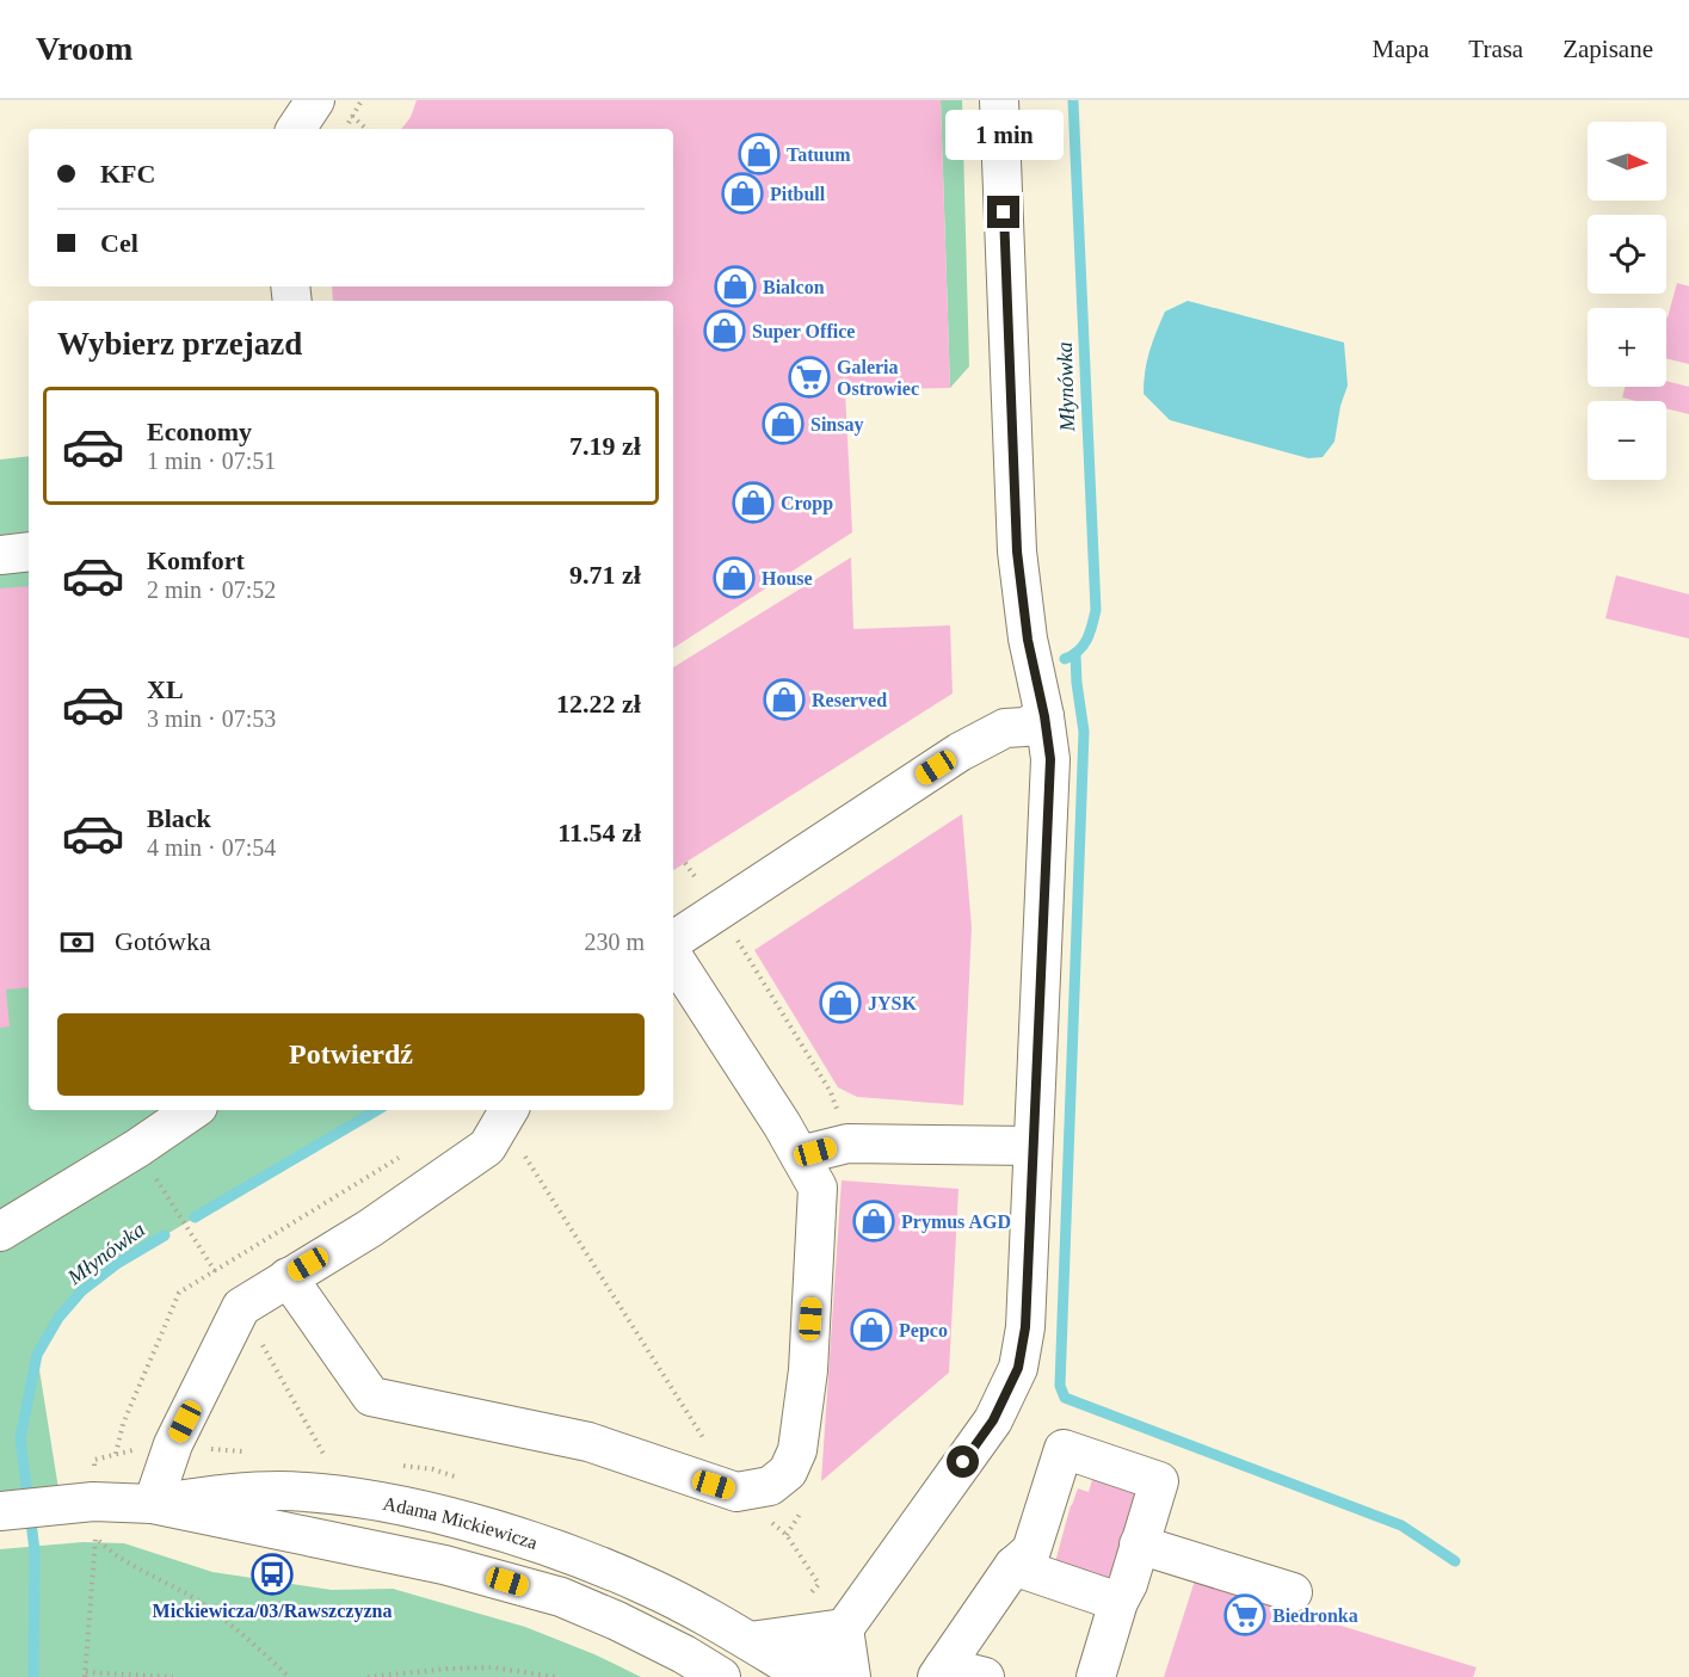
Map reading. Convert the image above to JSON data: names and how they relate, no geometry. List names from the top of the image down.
{
  "streets": {
    "street": ["Adama Mickiewicza"]
  },
  "water": ["Młynówka"],
  "places": {
    "shop": [
      "Tatuum",
      "Pitbull",
      "Bialcon",
      "Super Office",
      "Sinsay",
      "Cropp",
      "House",
      "Reserved",
      "JYSK",
      "Prymus AGD",
      "Pepco"
    ],
    "supermarket": ["Galeria Ostrowiec", "Biedronka"],
    "bus stop": ["Mickiewicza/03/Rawszczyzna"]
  },
  "north": "right",
  "page": {
    "header": "Vroom",
    "nav": ["Mapa", "Trasa", "Zapisane"],
    "bubble": "1 min",
    "map_buttons": ["+", "−"],
    "banner": ["KFC", "Cel"],
    "heading": "Wybierz przejazd",
    "list": [
      {
        "name": "Economy",
        "note": "1 min · 07:51",
        "value": "7.19 zł"
      },
      {
        "name": "Komfort",
        "note": "2 min · 07:52",
        "value": "9.71 zł"
      },
      {
        "name": "XL",
        "note": "3 min · 07:53",
        "value": "12.22 zł"
      },
      {
        "name": "Black",
        "note": "4 min · 07:54",
        "value": "11.54 zł"
      }
    ],
    "pay": ["Gotówka", "230 m"],
    "buttons": "Potwierdź"
  }
}
